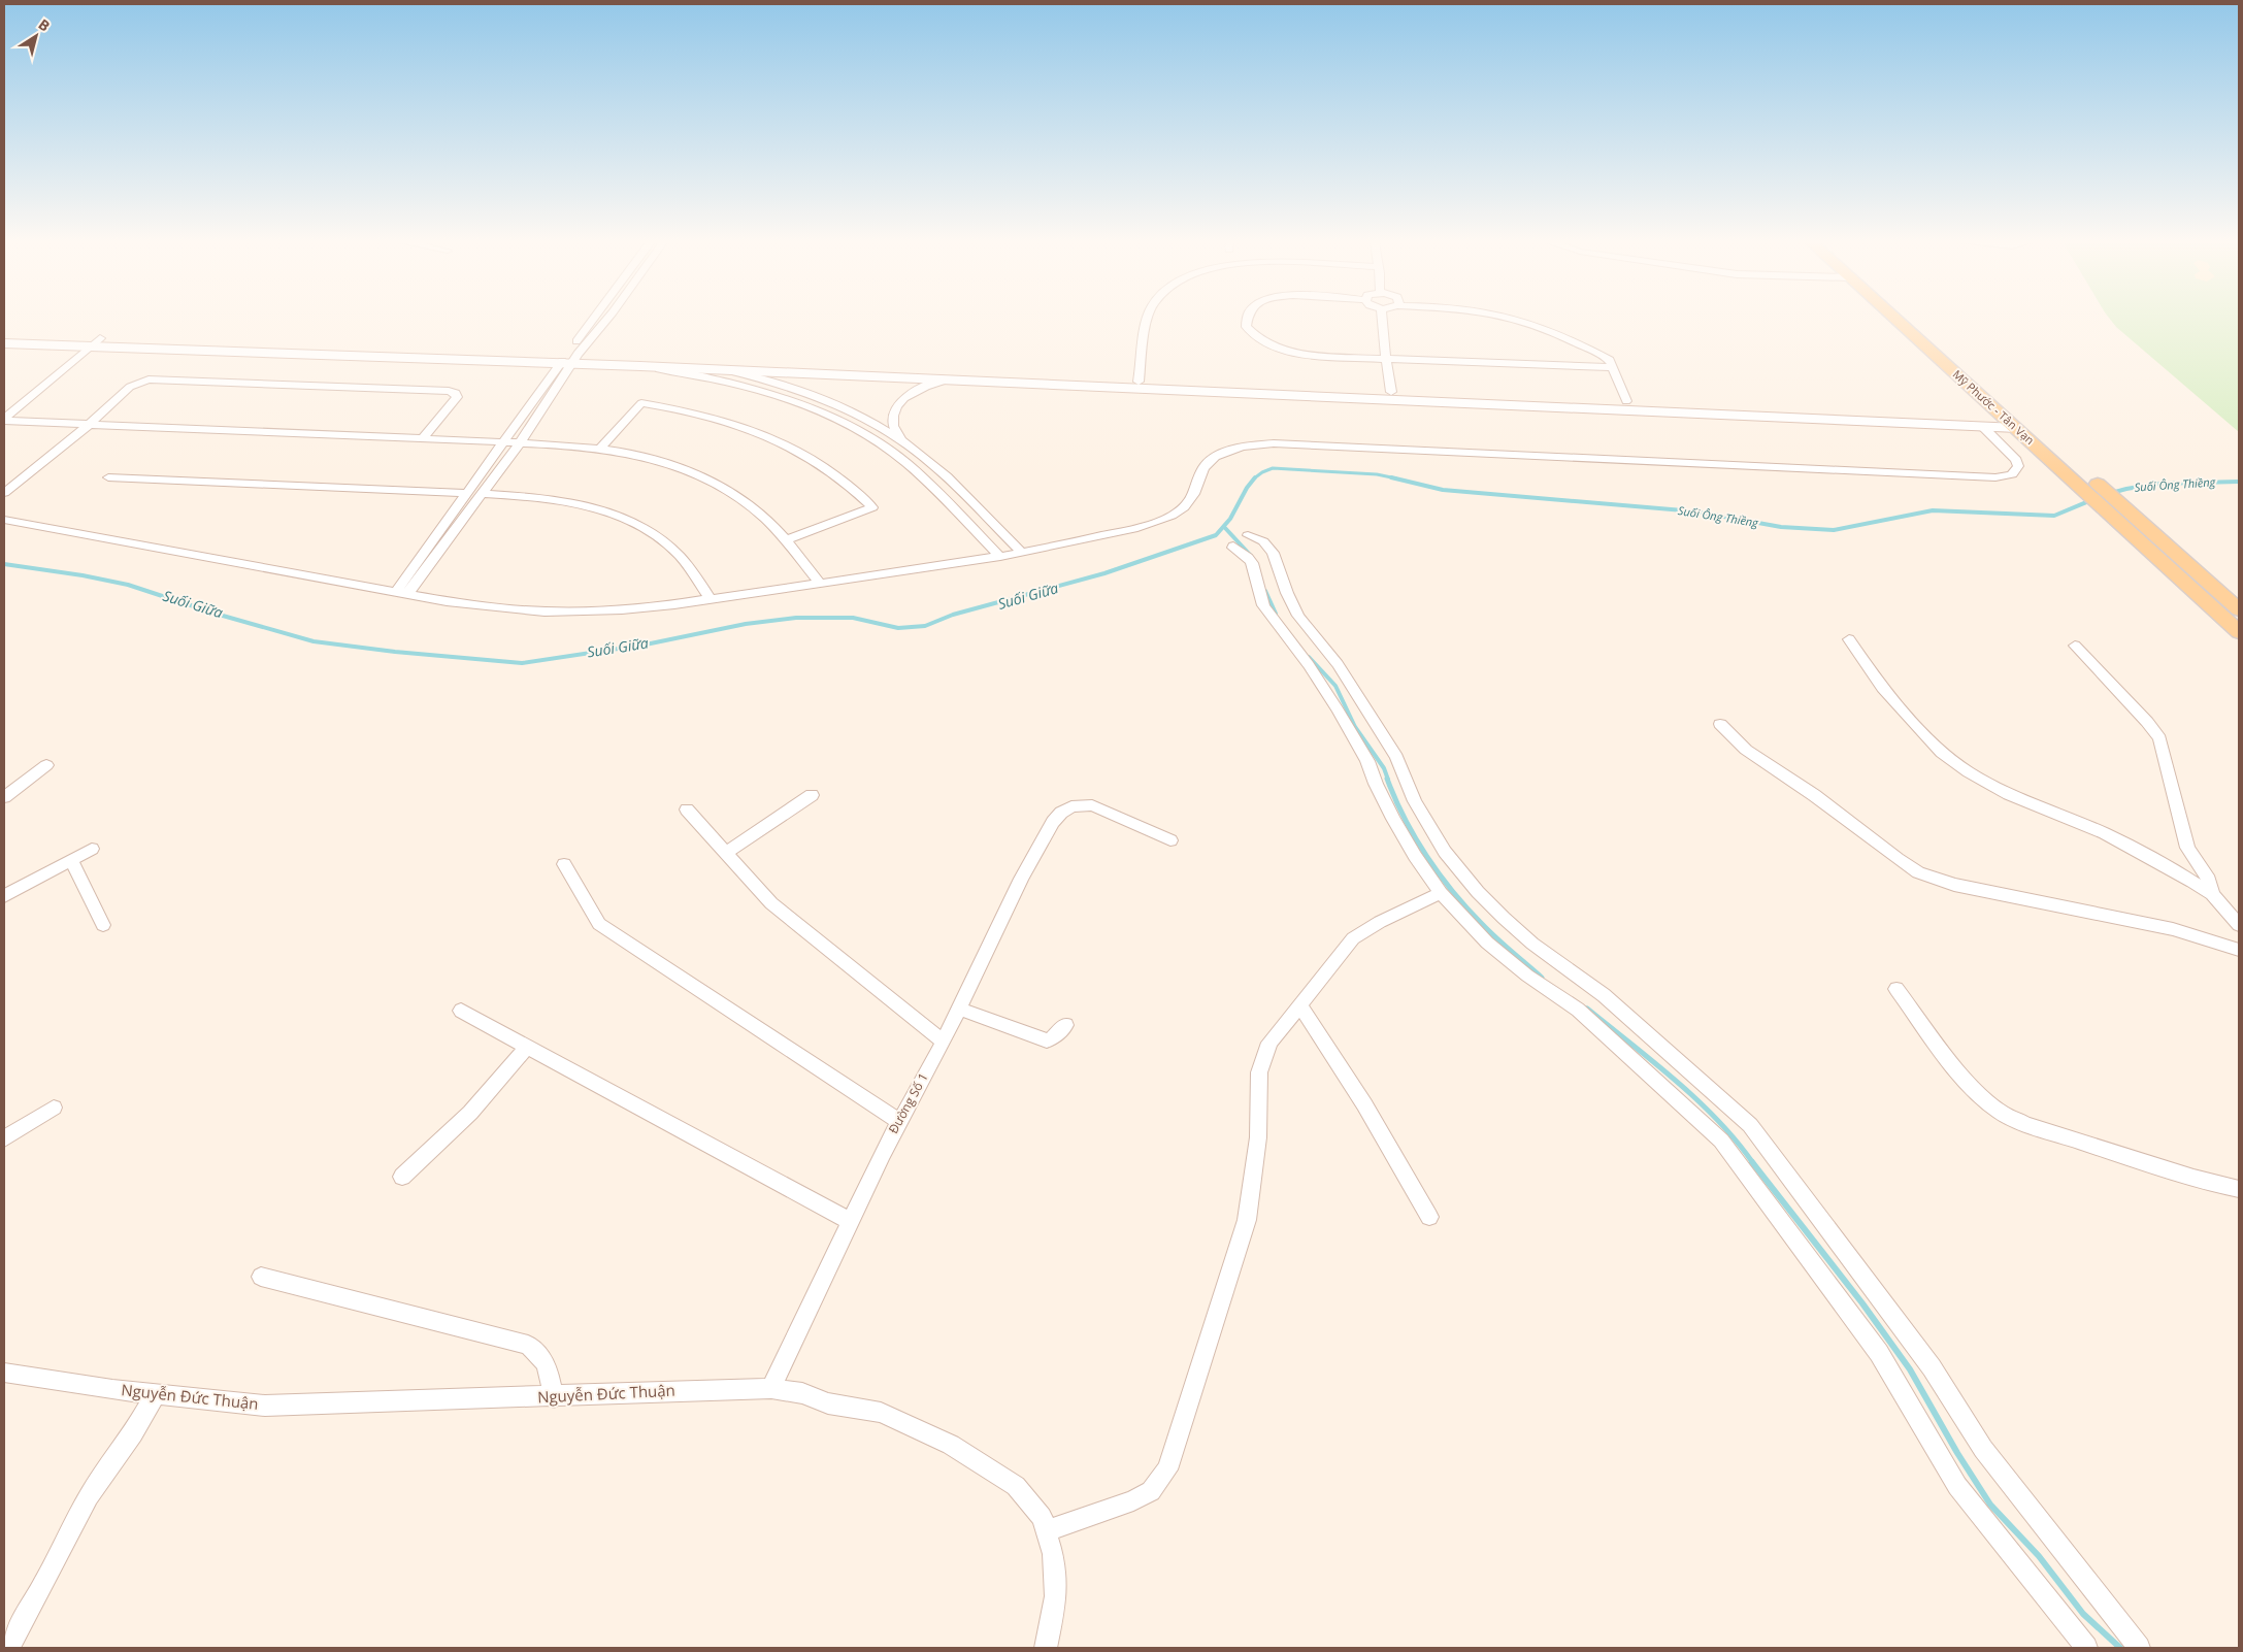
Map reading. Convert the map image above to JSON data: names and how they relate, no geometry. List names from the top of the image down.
{
  "streets": {
    "main road": ["Mỹ Phước - Tân Vạn"],
    "street": ["Đường Số 1", "Nguyễn Đức Thuận"]
  },
  "crossings": [
    ["Đường Số 1", "Nguyễn Đức Thuận"]
  ],
  "water": ["Suối Ông Thiềng", "Suối Giữa"],
  "north": "top right"
}
